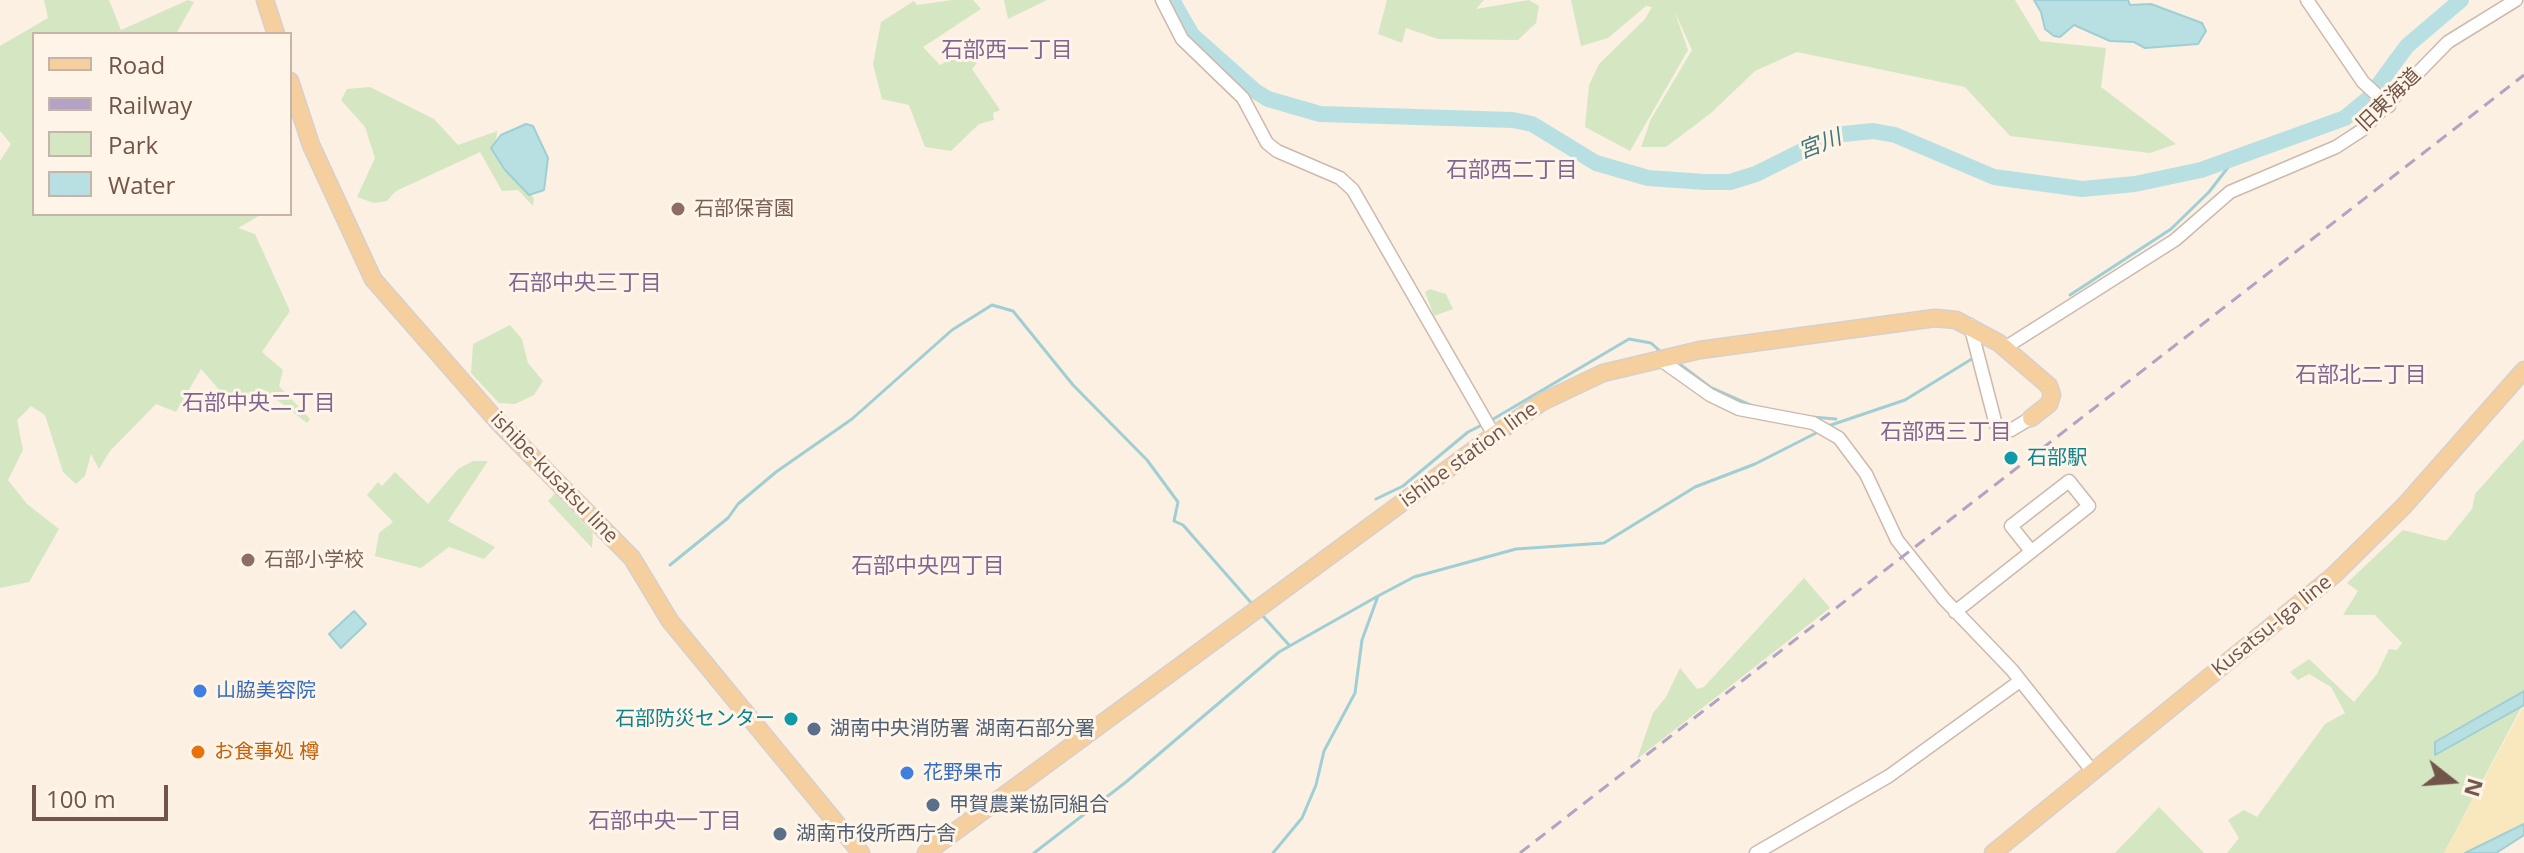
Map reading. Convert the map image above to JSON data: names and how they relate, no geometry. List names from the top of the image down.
{
  "streets": {
    "main road": ["ishibe station line", "ishibe-kusatsu line", "Kusatsu-Iga line"],
    "street": ["旧東海道"]
  },
  "crossings": [
    ["旧東海道", "ishibe station line"]
  ],
  "districts": [
    "石部西一丁目",
    "石部西二丁目",
    "石部中央三丁目",
    "石部北二丁目",
    "石部中央二丁目",
    "石部西三丁目",
    "石部中央四丁目",
    "石部中央一丁目"
  ],
  "water": ["宮川"],
  "places": [
    "石部保育園",
    "石部駅",
    "石部小学校",
    "山脇美容院",
    "石部防災センター",
    "湖南中央消防署 湖南石部分署",
    "お食事処 樽",
    "花野果市",
    "甲賀農業協同組合",
    "湖南市役所西庁舎"
  ],
  "legend": [
    "Road",
    "Railway",
    "Park",
    "Water"
  ],
  "scale_bar": "100 m",
  "north": "right"
}
